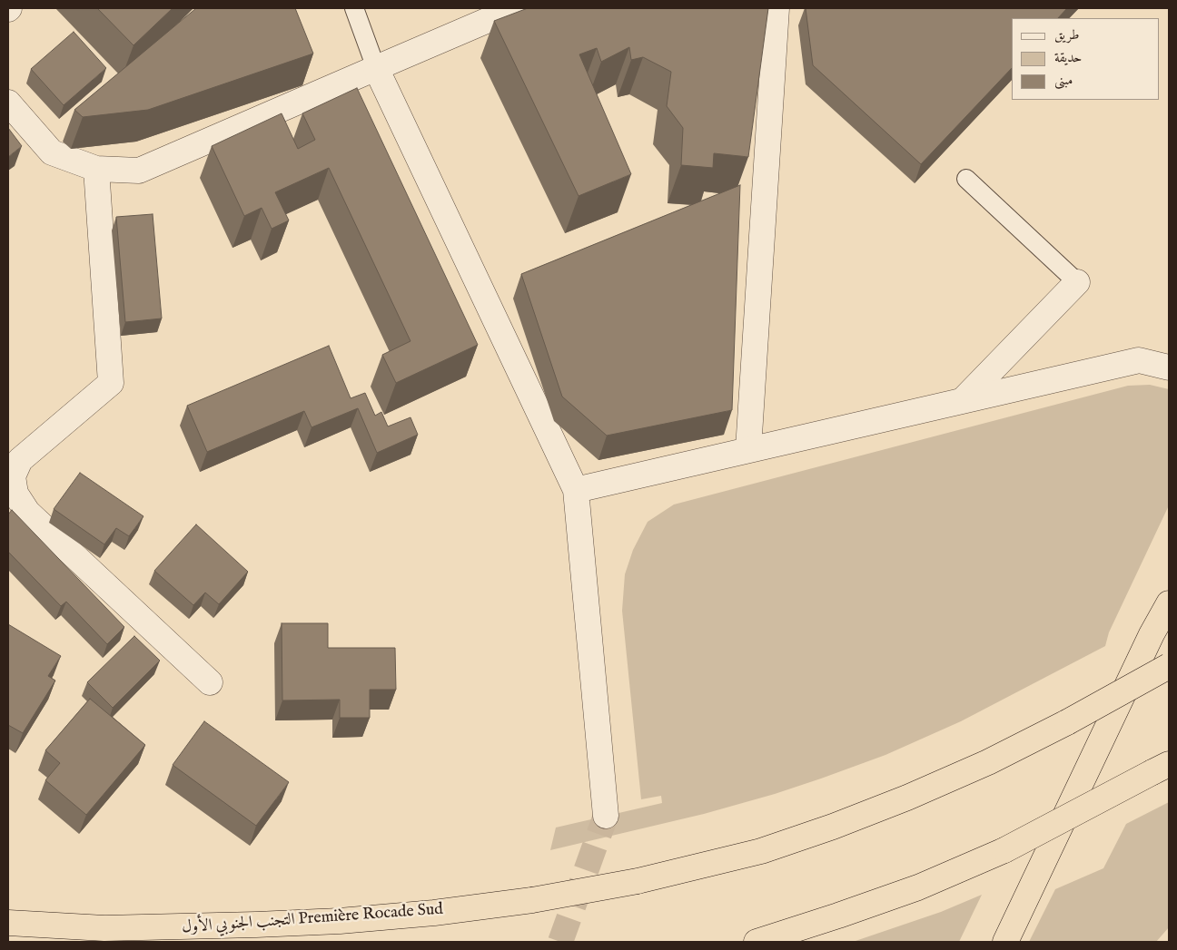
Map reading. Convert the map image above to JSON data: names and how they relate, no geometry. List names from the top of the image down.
{
  "streets": {
    "highway": ["التجنب الجنوبي الأول Première Rocade Sud"]
  },
  "legend": ["طريق", "حديقة", "مبنى"]
}
